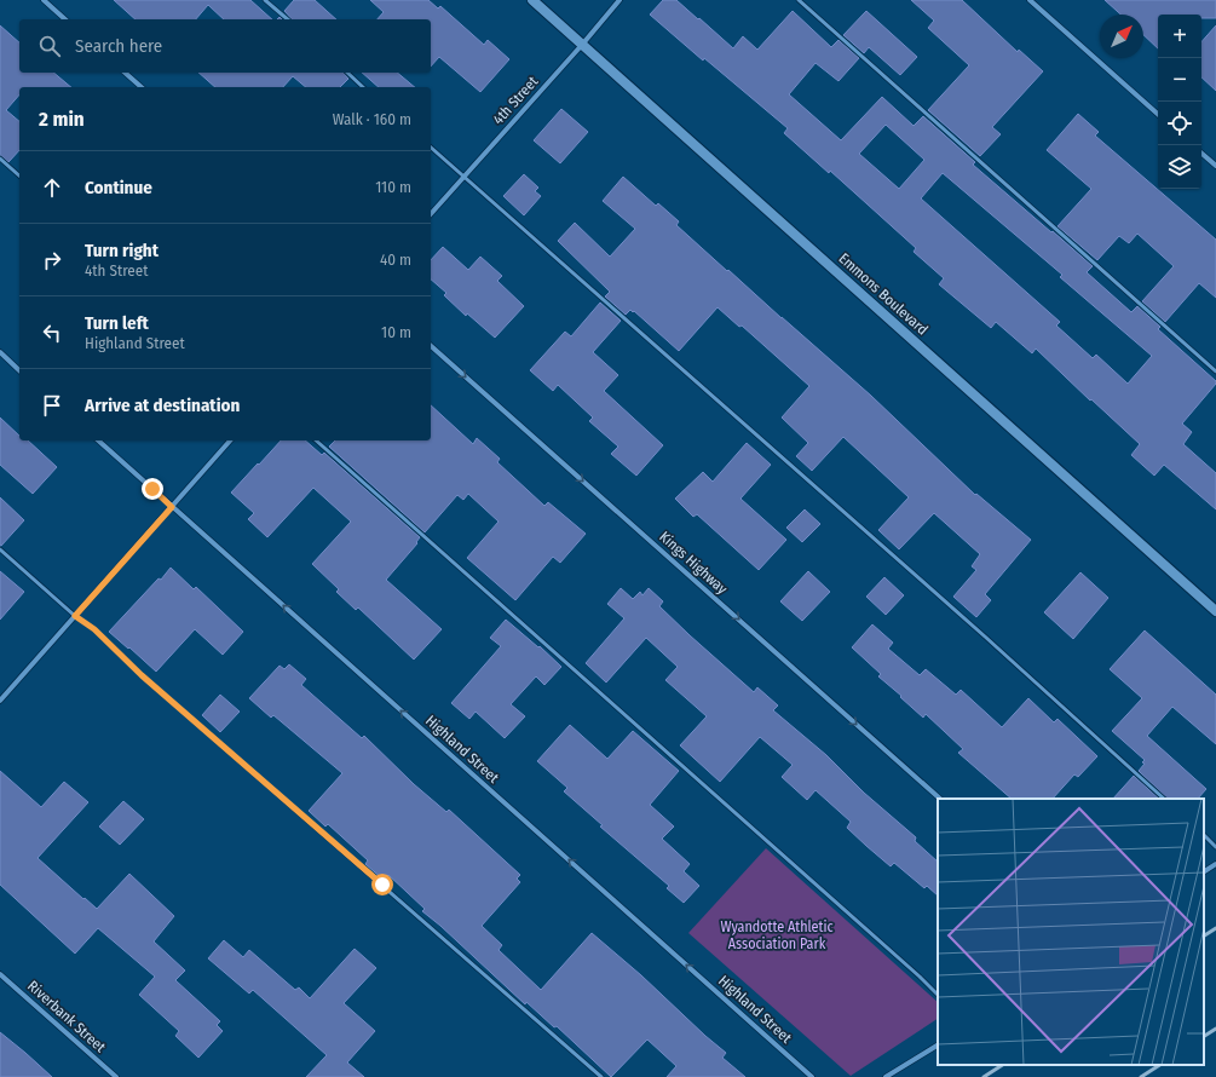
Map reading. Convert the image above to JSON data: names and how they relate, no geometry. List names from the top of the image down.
{
  "streets": {
    "street": [
      "4th Street",
      "Emmons Boulevard",
      "Kings Highway",
      "Highland Street",
      "Riverbank Street"
    ]
  },
  "crossings": [
    ["4th Street", "Emmons Boulevard"]
  ],
  "one_way": ["Kings Highway", "Highland Street"],
  "parks": ["Wyandotte Athletic Association Park"],
  "north": "top right",
  "page": {
    "map_buttons": ["+", "−"],
    "search": "Search here",
    "heading": ["2 min", "Walk · 160 m"],
    "list": [
      ["Continue", "110 m"],
      ["Turn right", "4th Street", "40 m"],
      ["Turn left", "Highland Street", "10 m"],
      "Arrive at destination"
    ]
  }
}
